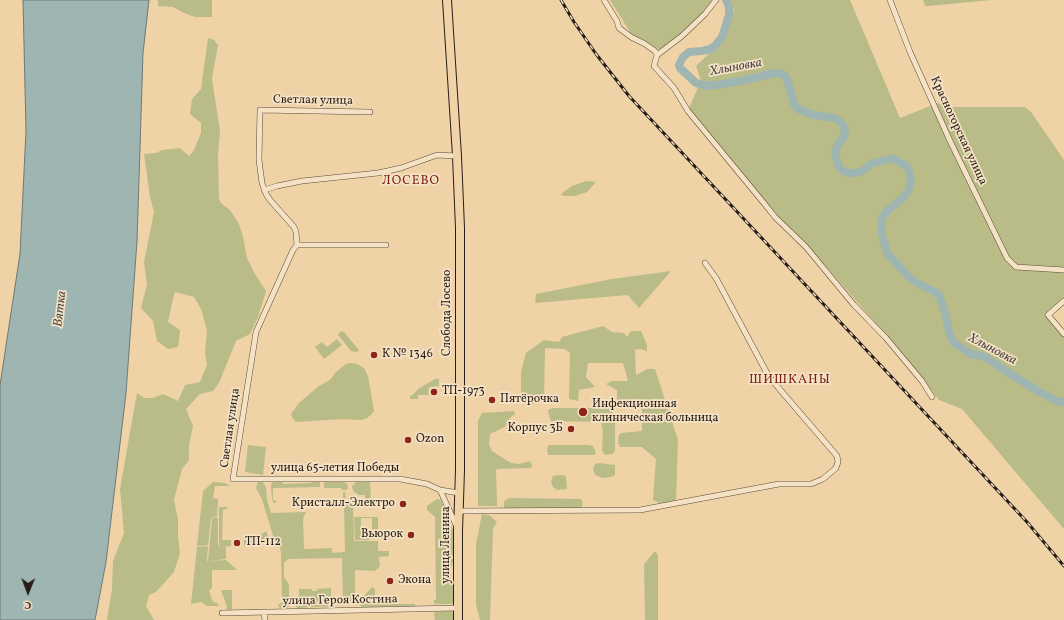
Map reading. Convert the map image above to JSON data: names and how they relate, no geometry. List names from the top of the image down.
{
  "streets": {
    "main road": ["Слобода Лосево", "улица Ленина"],
    "street": [
      "Светлая улица",
      "Красногорская улица",
      "улица 65-летия Победы",
      "улица Героя Костина"
    ]
  },
  "crossings": [
    ["Светлая улица", "улица 65-летия Победы"],
    ["Слобода Лосево", "улица Ленина"],
    ["улица 65-летия Победы", "улица Ленина"],
    ["улица Ленина", "улица Героя Костина"]
  ],
  "districts": ["ЛОСЕВО", "ШИШКАНЫ"],
  "water": ["Хлыновка", "Вятка"],
  "places": [
    "К № 1346",
    "ТП-1973",
    "Пятёрочка",
    "Инфекционная клиническая больница",
    "Корпус 3Б",
    "Ozon",
    "Кристалл-Электро",
    "Вьюрок",
    "ТП-112",
    "Экона"
  ],
  "north": "bottom"
}
